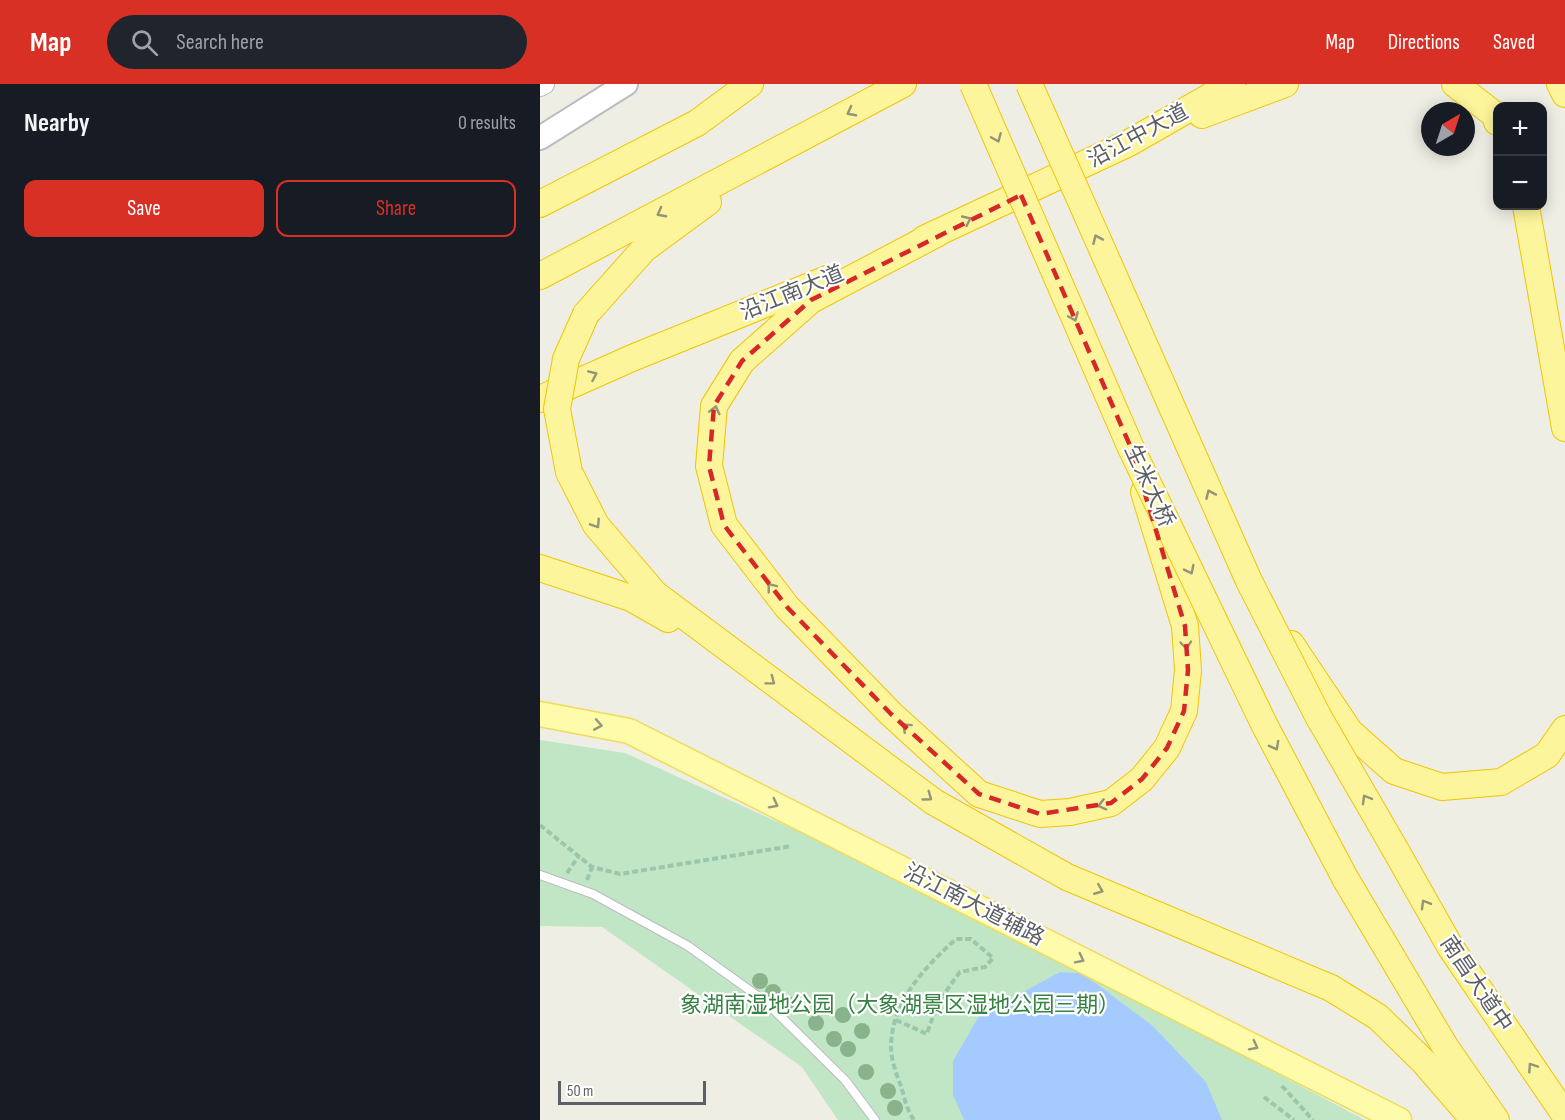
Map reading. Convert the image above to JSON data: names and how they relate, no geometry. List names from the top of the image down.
{
  "streets": {
    "highway": [
      "沿江中大道",
      "沿江南大道",
      "生米大桥",
      "南昌大道中"
    ],
    "main road": ["沿江南大道辅路"]
  },
  "crossings": [
    ["沿江中大道", "沿江南大道"]
  ],
  "one_way": ["沿江南大道辅路", "南昌大道中"],
  "parks": ["象湖南湿地公园（大象湖景区湿地公园三期）"],
  "scale_bar": "50 m",
  "north": "top right",
  "page": {
    "header": "Map",
    "search": "Search here",
    "nav": ["Map", "Directions", "Saved"],
    "heading": ["Nearby", "0 results"],
    "map_buttons": ["+", "−"],
    "buttons": ["Save", "Share"],
    "scale": "50 m"
  }
}
